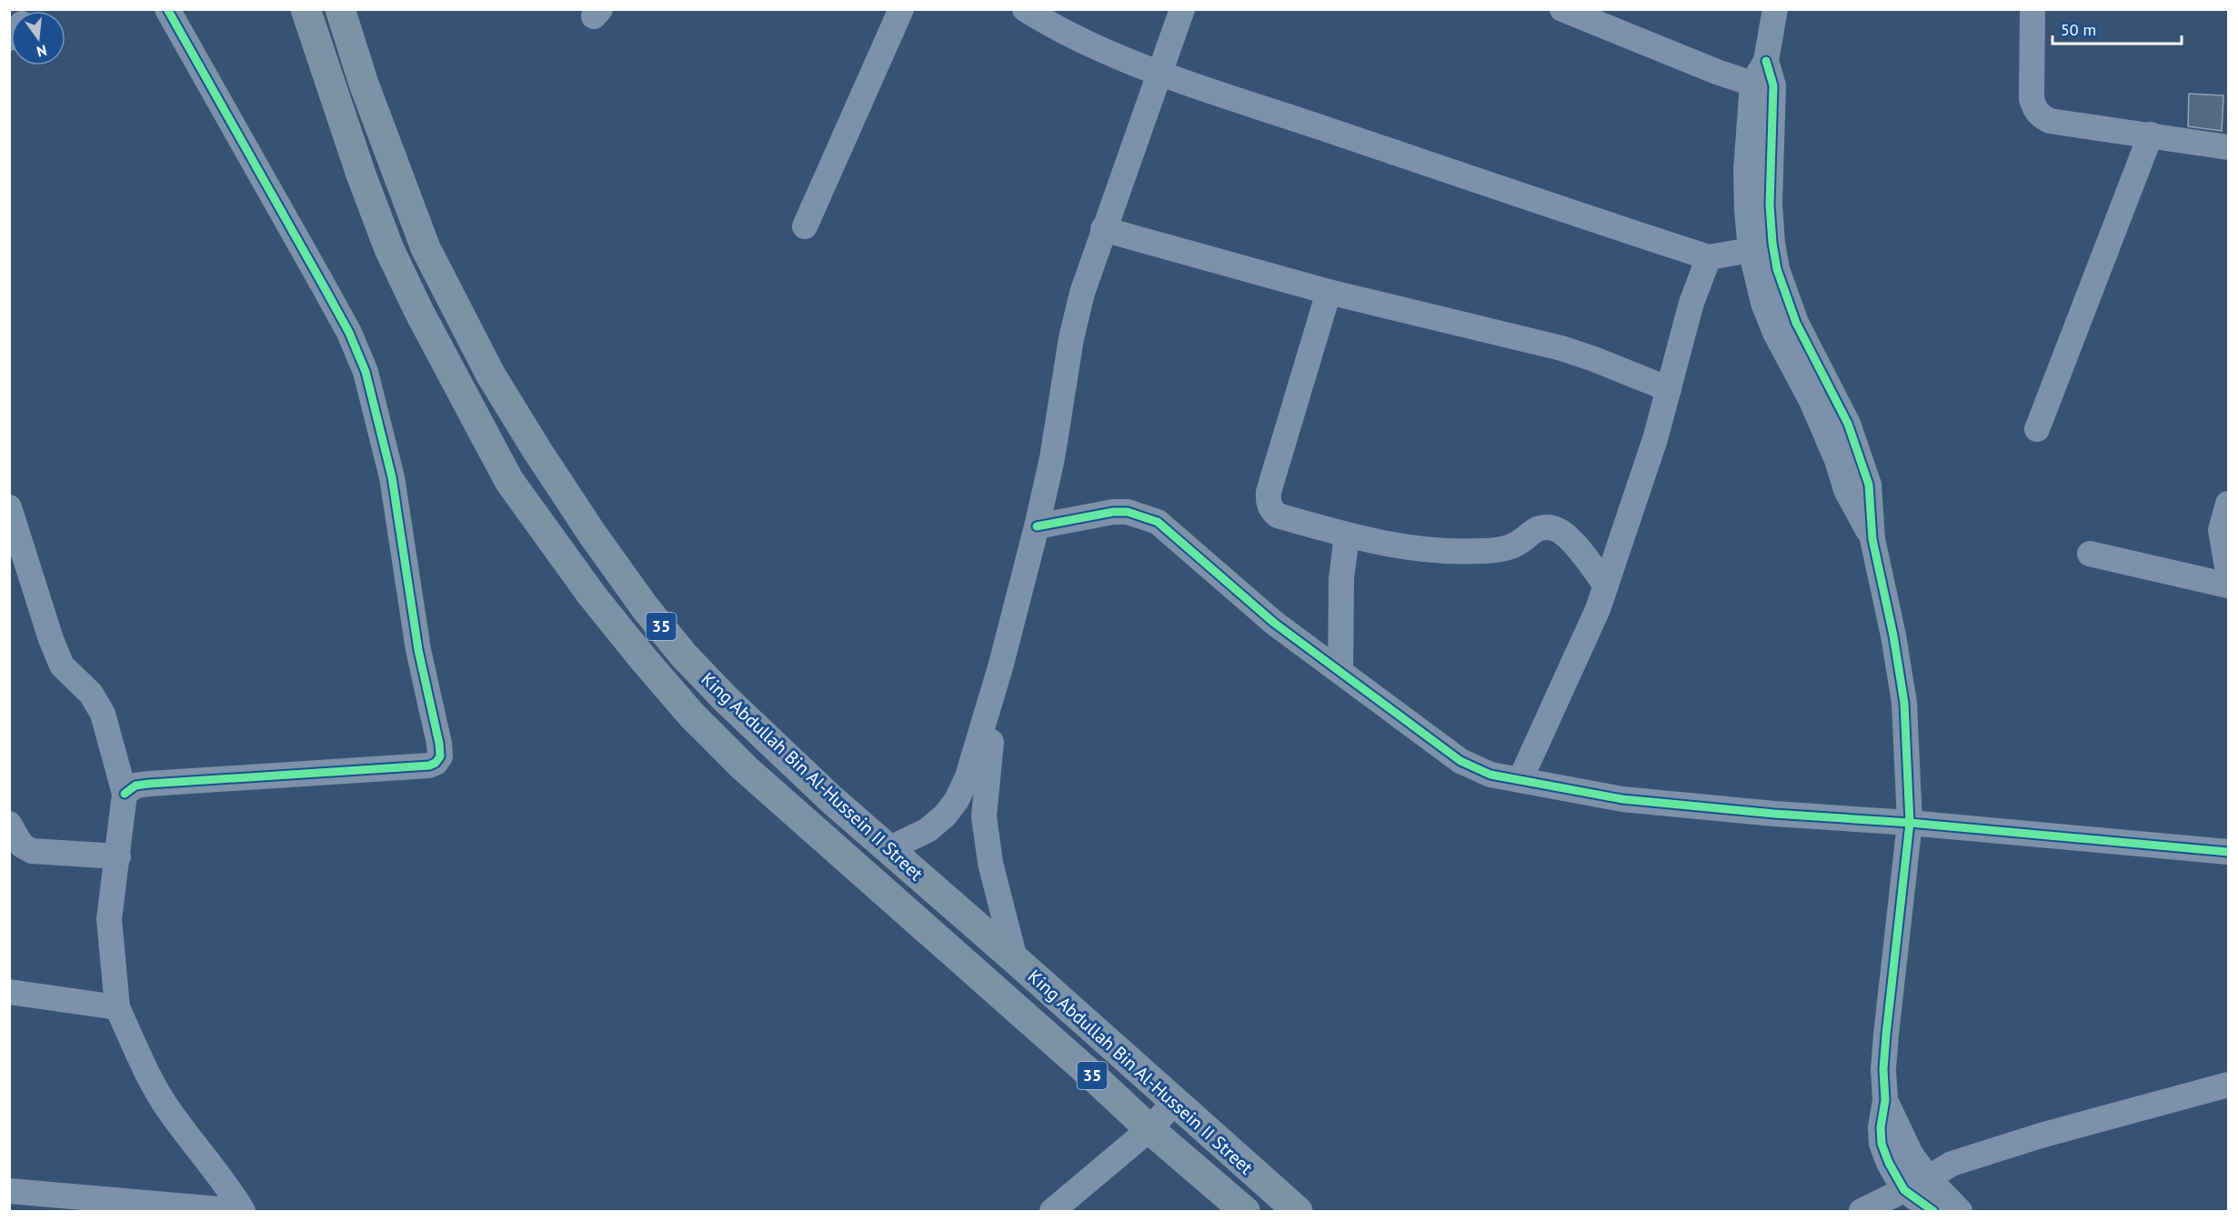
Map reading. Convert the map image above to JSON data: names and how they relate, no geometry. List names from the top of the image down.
{
  "streets": {
    "highway": ["35", "King Abdullah Bin Al-Hussein II Street"]
  },
  "scale_bar": "50 m",
  "north": "bottom"
}
